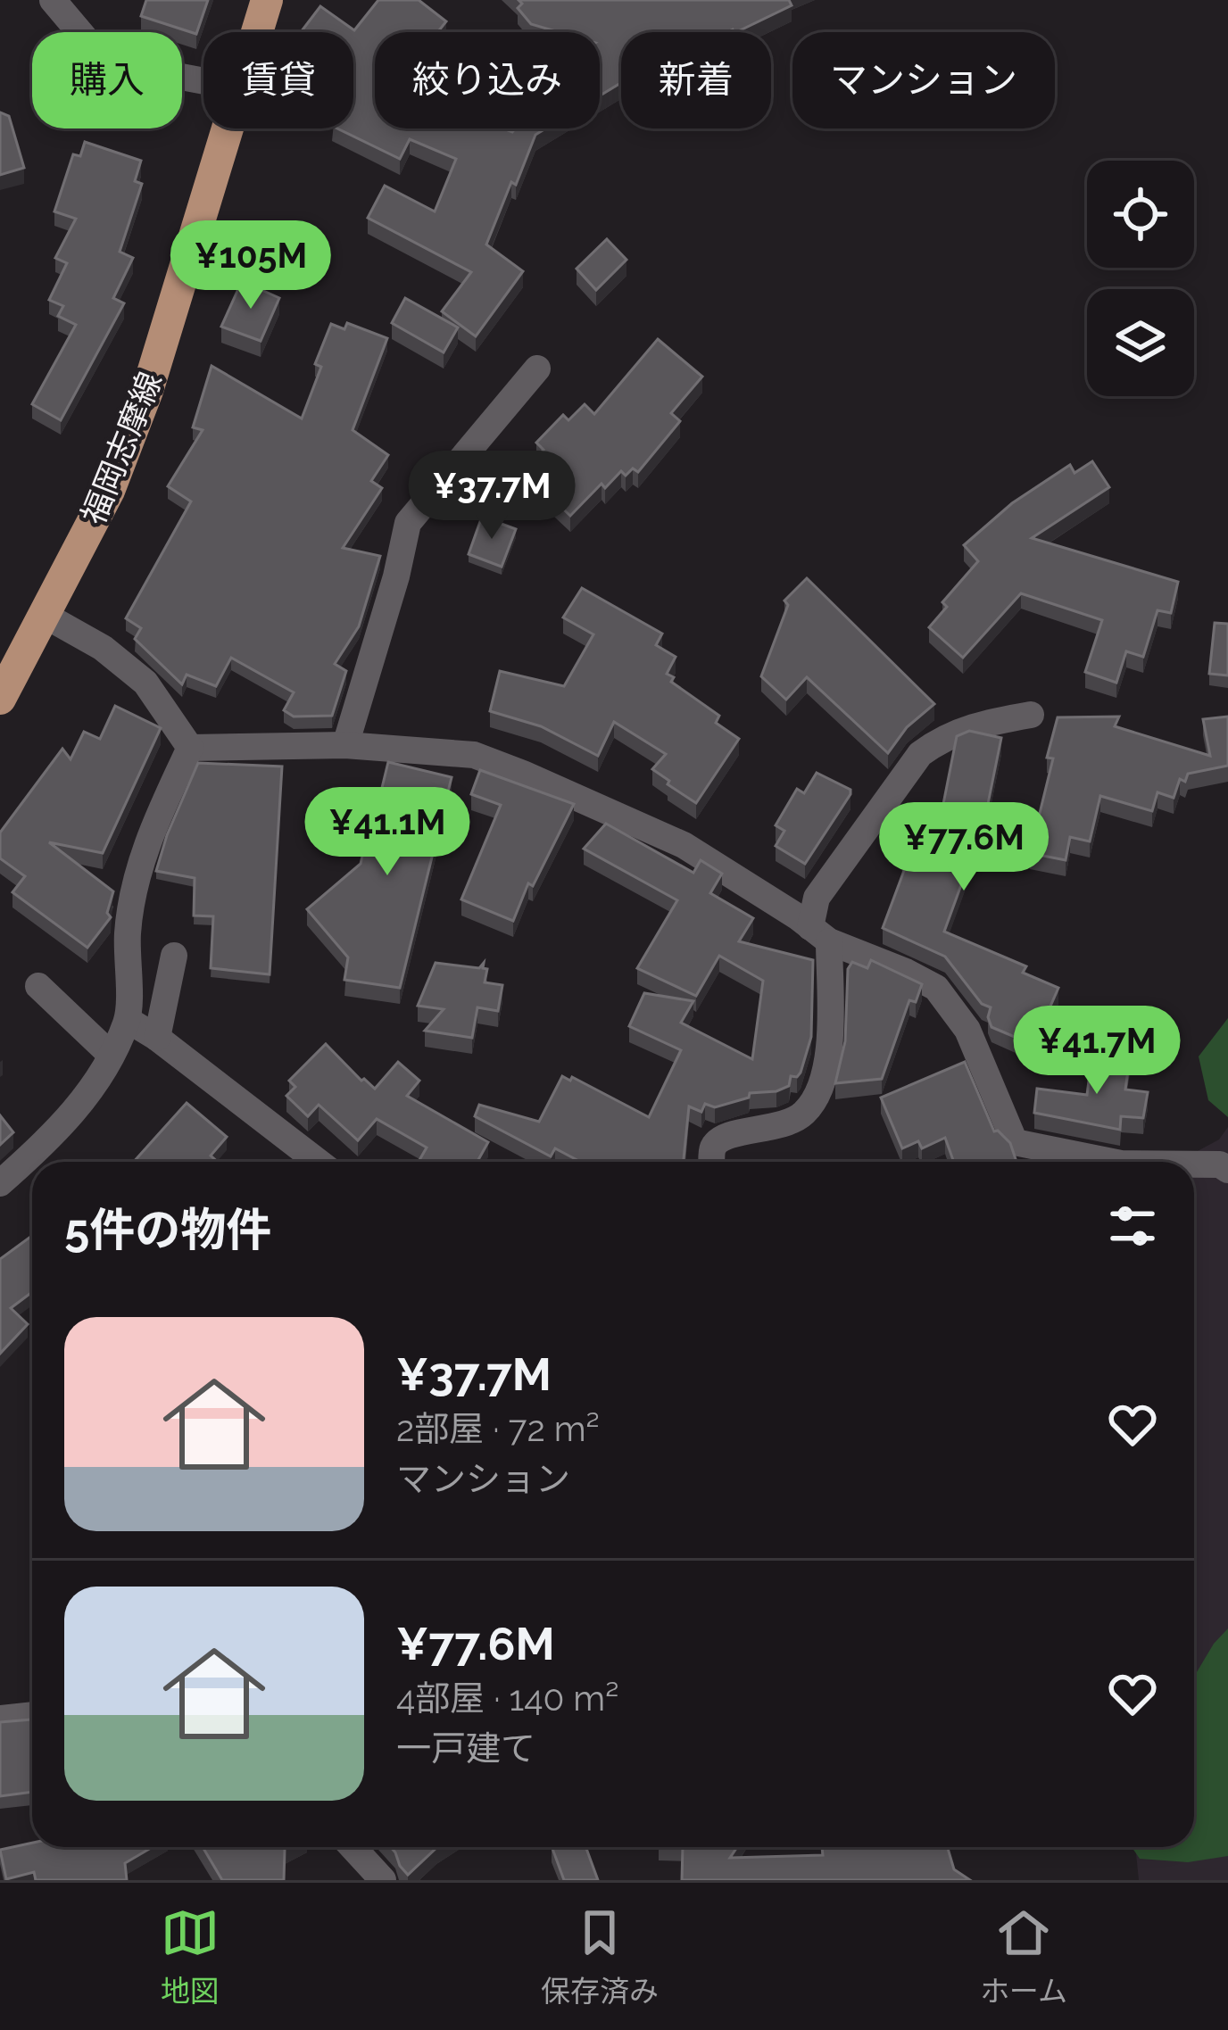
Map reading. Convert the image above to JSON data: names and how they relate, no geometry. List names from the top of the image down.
{
  "streets": {
    "main road": ["福岡志摩線"]
  },
  "page": {
    "chip": [
      "購入",
      "賃貸",
      "絞り込み",
      "新着",
      "マンション"
    ],
    "price": [
      "¥105M",
      "¥37.7M",
      "¥41.1M",
      "¥77.6M",
      "¥41.7M"
    ],
    "heading": "5件の物件",
    "list": [
      {
        "name": "¥37.7M",
        "note": "2部屋 · 72 m² · マンション"
      },
      {
        "name": "¥77.6M",
        "note": "4部屋 · 140 m² · 一戸建て"
      }
    ],
    "tabs": ["地図", "保存済み", "ホーム"]
  }
}
